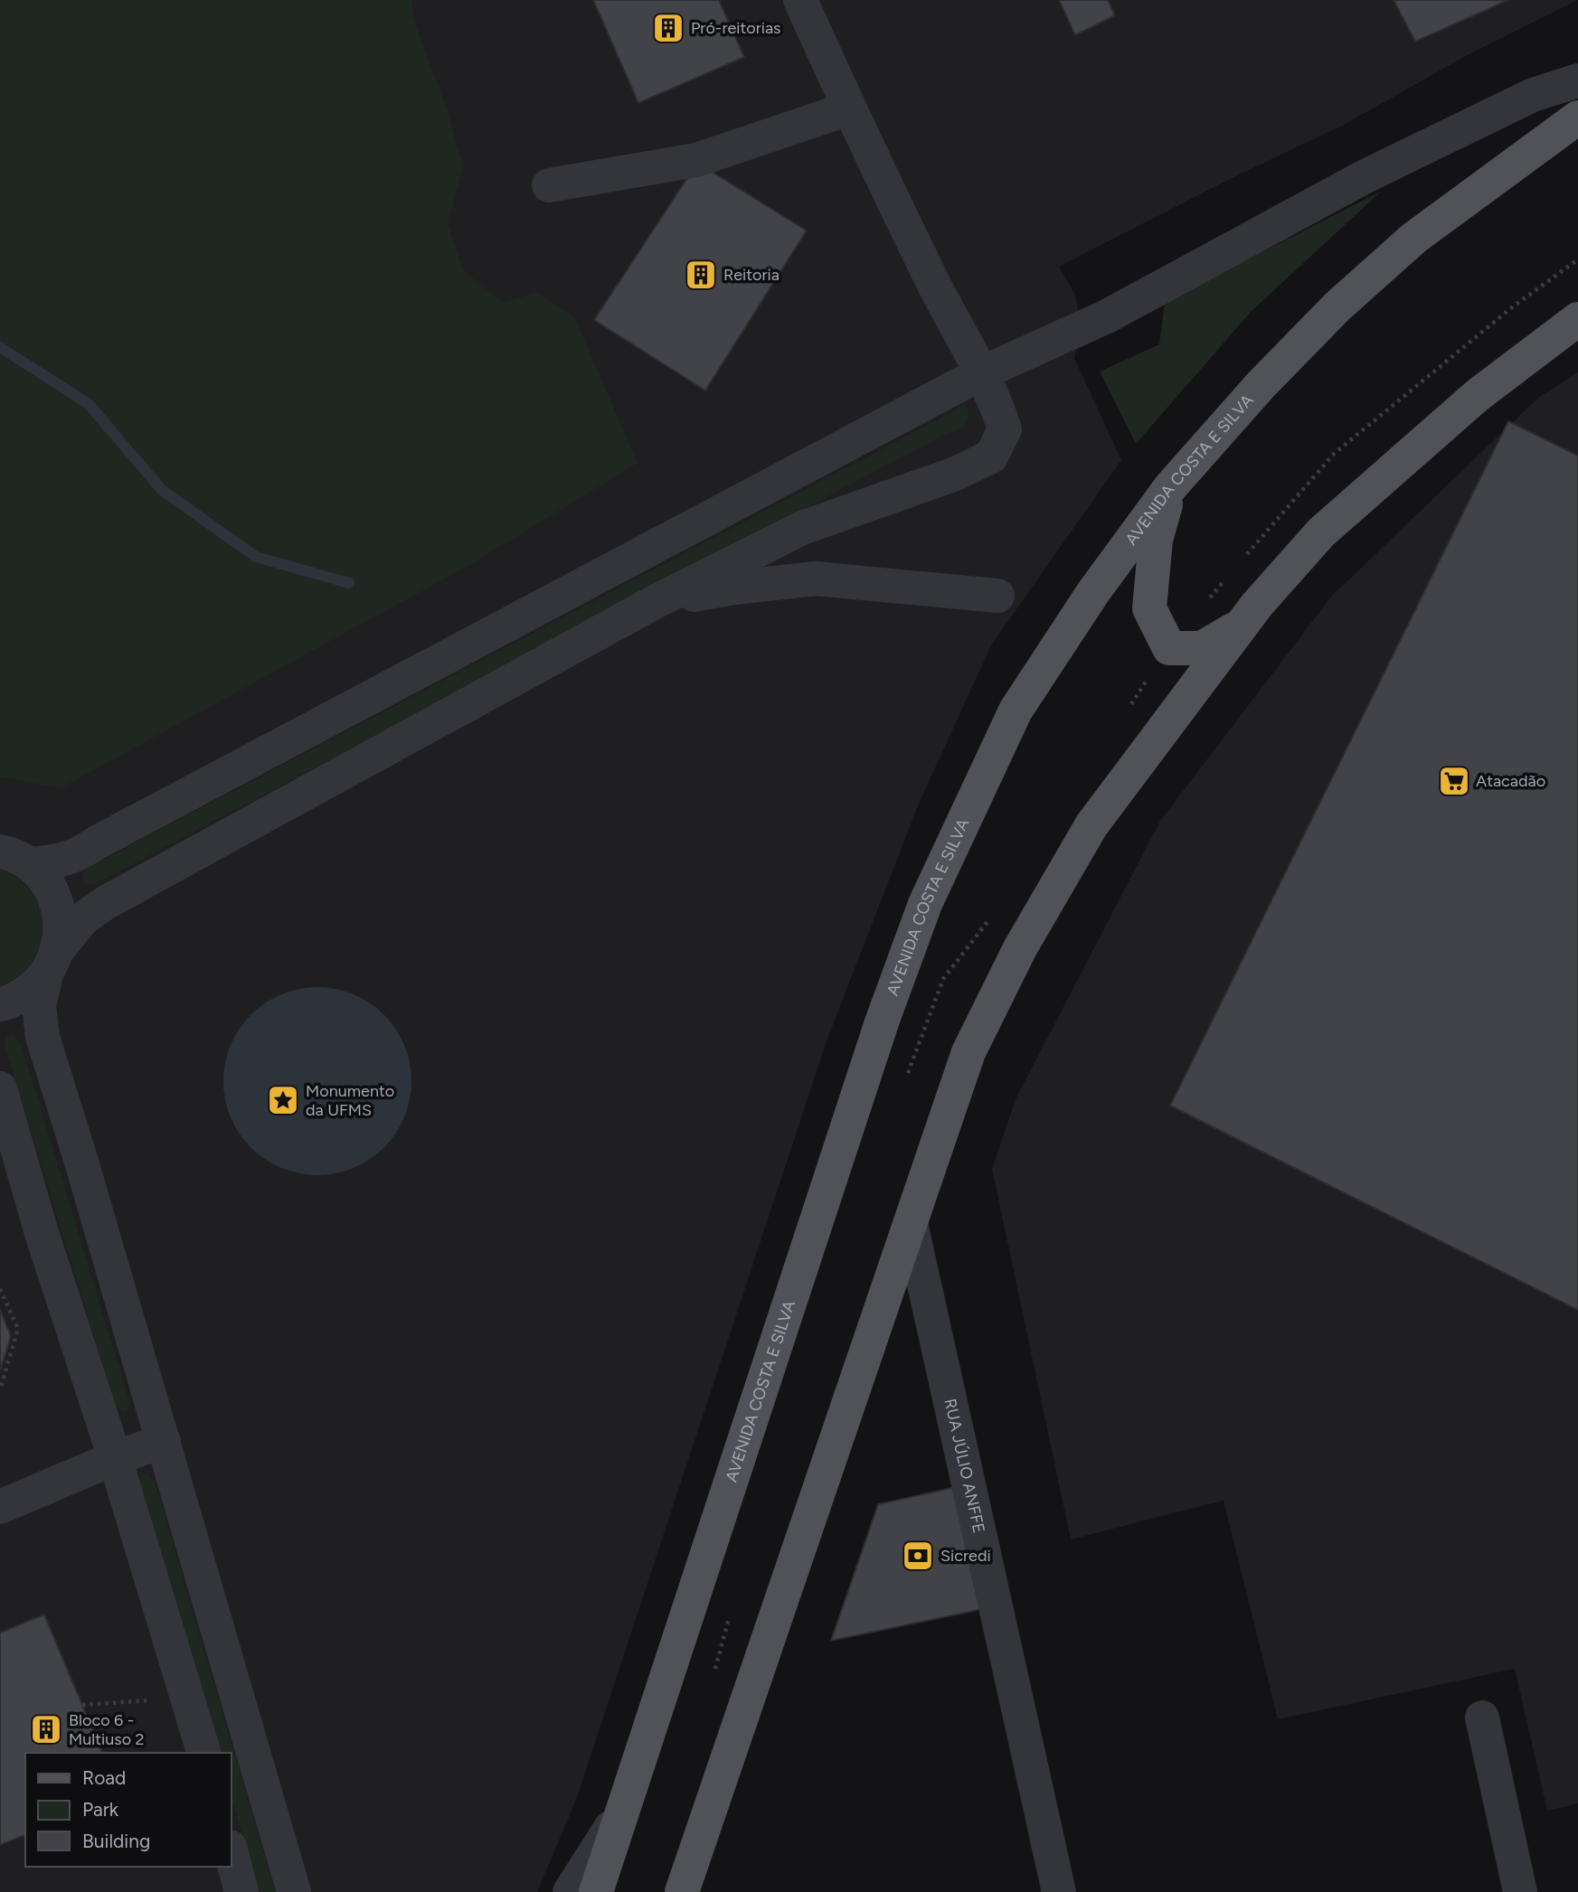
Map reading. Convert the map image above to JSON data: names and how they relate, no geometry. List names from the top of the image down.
{
  "streets": {
    "main road": ["AVENIDA COSTA E SILVA"],
    "street": ["RUA JÚLIO ANFFE"]
  },
  "places": {
    "building": ["Pró-reitorias", "Reitoria", "Bloco 6 - Multiuso 2"],
    "supermarket": ["Atacadão"],
    "place": ["Monumento da UFMS"],
    "bank": ["Sicredi"]
  },
  "legend": ["Road", "Park", "Building"]
}
